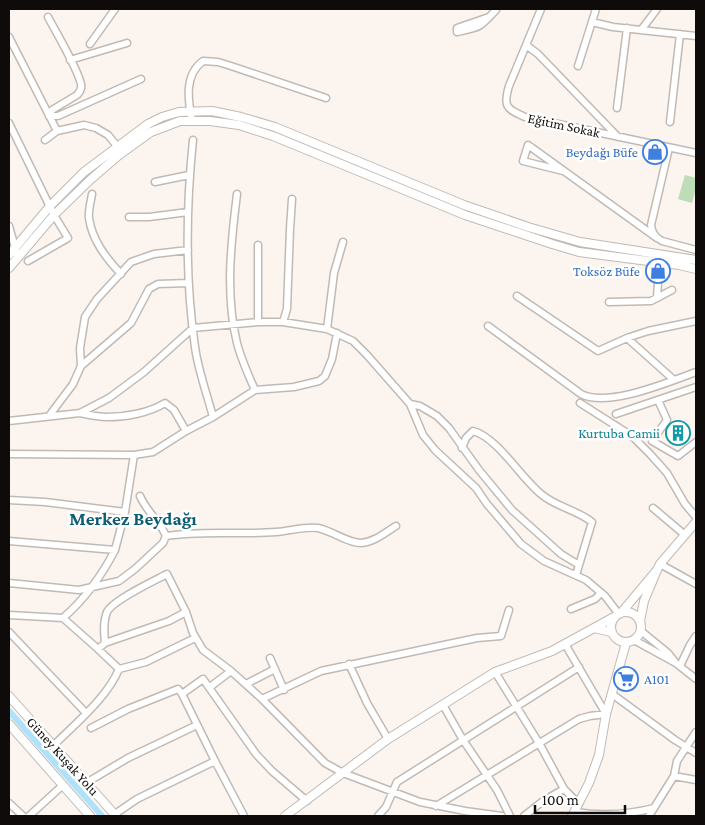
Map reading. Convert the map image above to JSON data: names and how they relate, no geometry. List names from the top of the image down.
{
  "streets": {
    "main road": ["Güney Kuşak Yolu"],
    "street": ["Eğitim Sokak"]
  },
  "districts": ["Merkez Beydağı"],
  "places": {
    "shop": ["Beydağı Büfe", "Toksöz Büfe"],
    "building": ["Kurtuba Camii"],
    "supermarket": ["A101"]
  },
  "scale_bar": "100 m"
}
